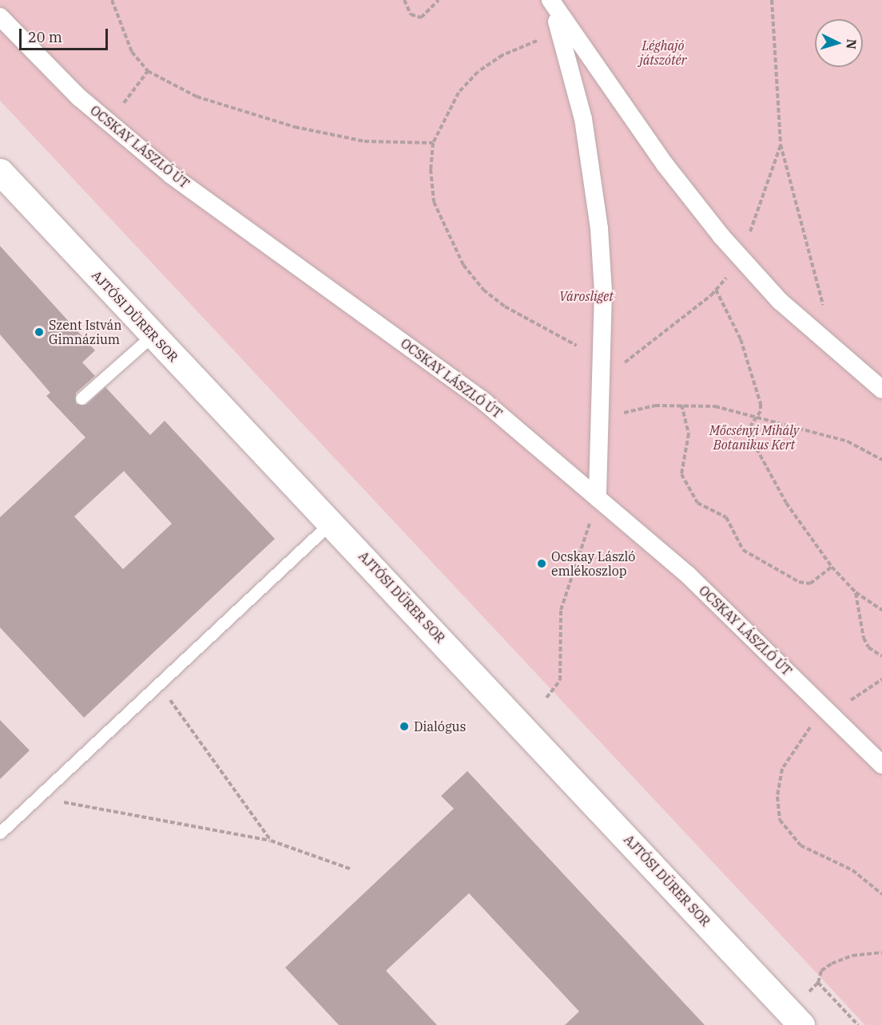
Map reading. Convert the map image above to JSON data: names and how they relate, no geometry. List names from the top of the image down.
{
  "streets": {
    "street": ["OCSKAY LÁSZLÓ ÚT", "AJTÓSI DÜRER SOR"]
  },
  "parks": ["Léghajó játszótér", "Városliget", "Mőcsényi Mihály Botanikus Kert"],
  "places": ["Szent István Gimnázium", "Ocskay László emlékoszlop", "Dialógus"],
  "scale_bar": "20 m",
  "north": "right"
}
